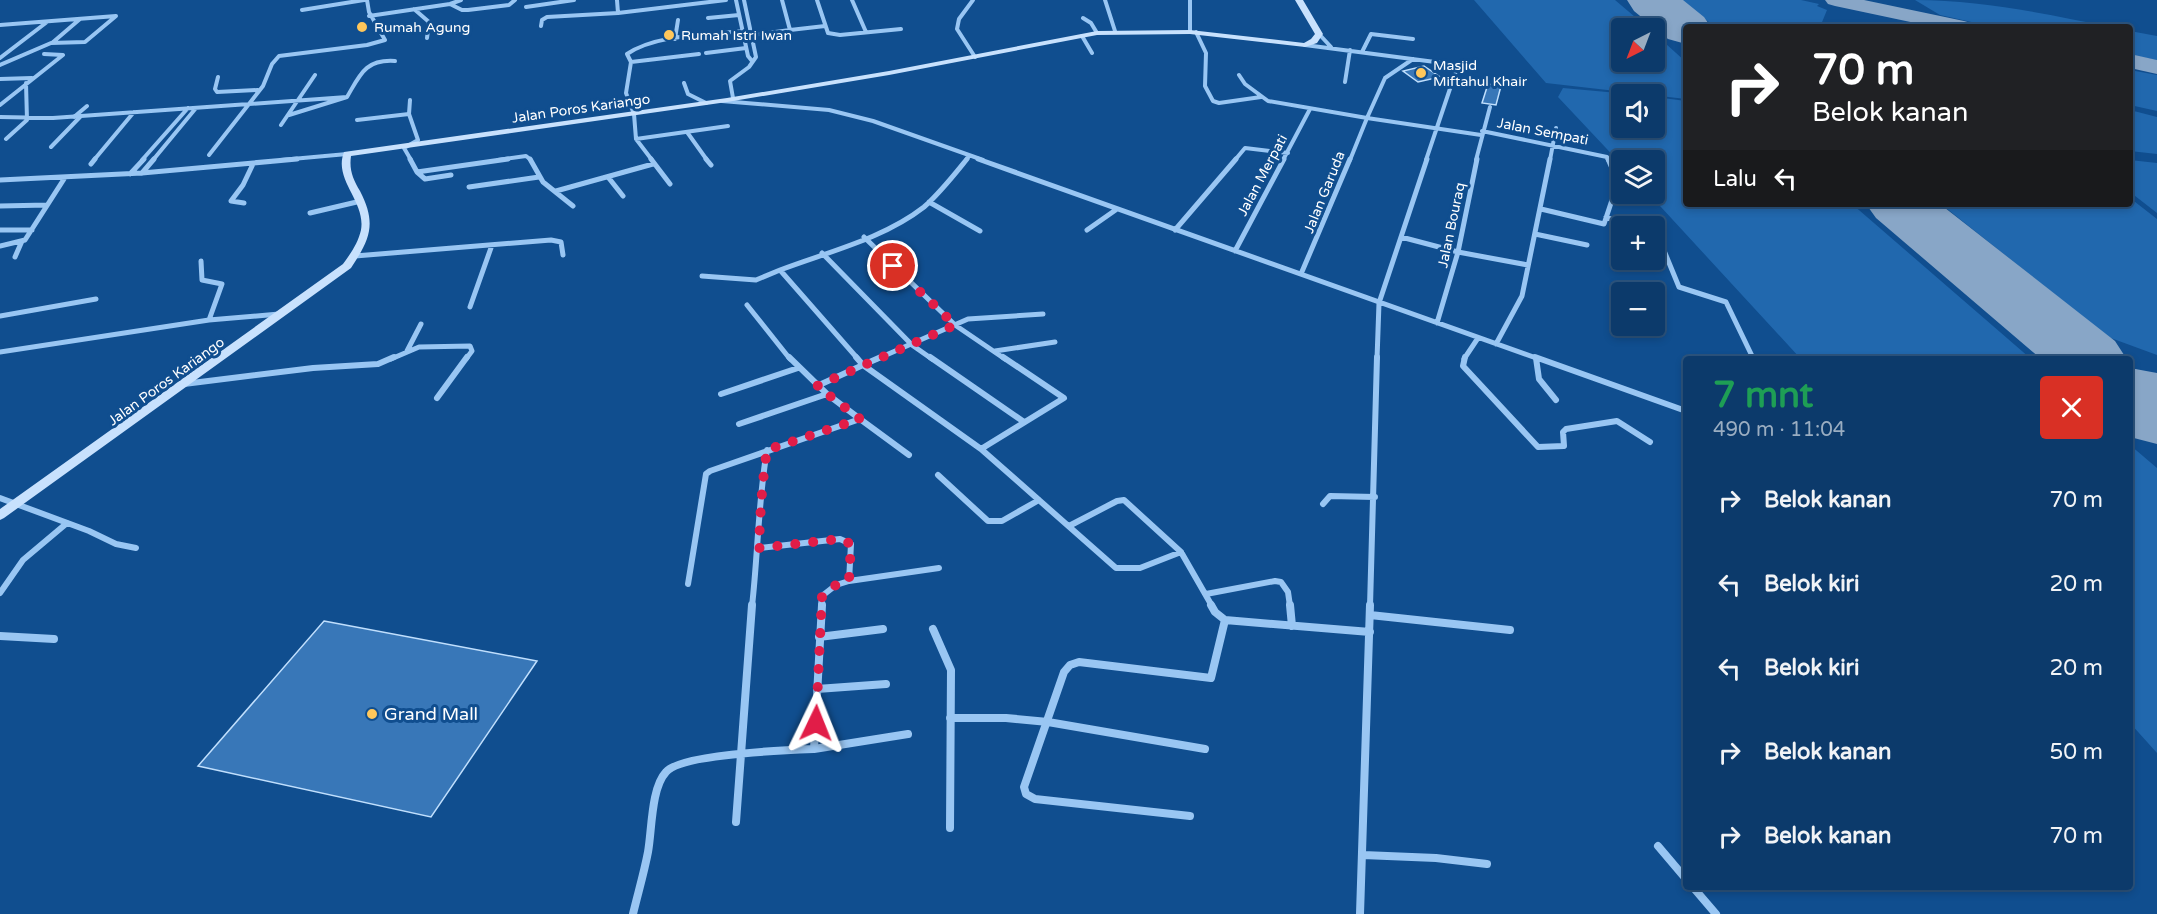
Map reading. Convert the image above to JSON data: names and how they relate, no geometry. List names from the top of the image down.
{
  "streets": {
    "main road": ["Jalan Poros Kariango"],
    "street": [
      "Jalan Sempati",
      "Jalan Merpati",
      "Jalan Garuda",
      "Jalan Bouraq"
    ]
  },
  "crossings": [
    ["Jalan Sempati", "Jalan Merpati"],
    ["Jalan Sempati", "Jalan Garuda"],
    ["Jalan Sempati", "Jalan Bouraq"]
  ],
  "places": [
    "Rumah Agung",
    "Rumah Istri Iwan",
    "Masjid Miftahul Khair",
    "Grand Mall"
  ],
  "north": "bottom left",
  "page": {
    "map_buttons": ["+", "−"],
    "turn": ["70 m", "Belok kanan"],
    "then": "Lalu",
    "heading": ["7 mnt", "490 m · 11:04"],
    "list": [
      {
        "name": "Belok kanan",
        "value": "70 m"
      },
      {
        "name": "Belok kiri",
        "value": "20 m"
      },
      {
        "name": "Belok kiri",
        "value": "20 m"
      },
      {
        "name": "Belok kanan",
        "value": "50 m"
      },
      {
        "name": "Belok kanan",
        "value": "70 m"
      }
    ]
  }
}
